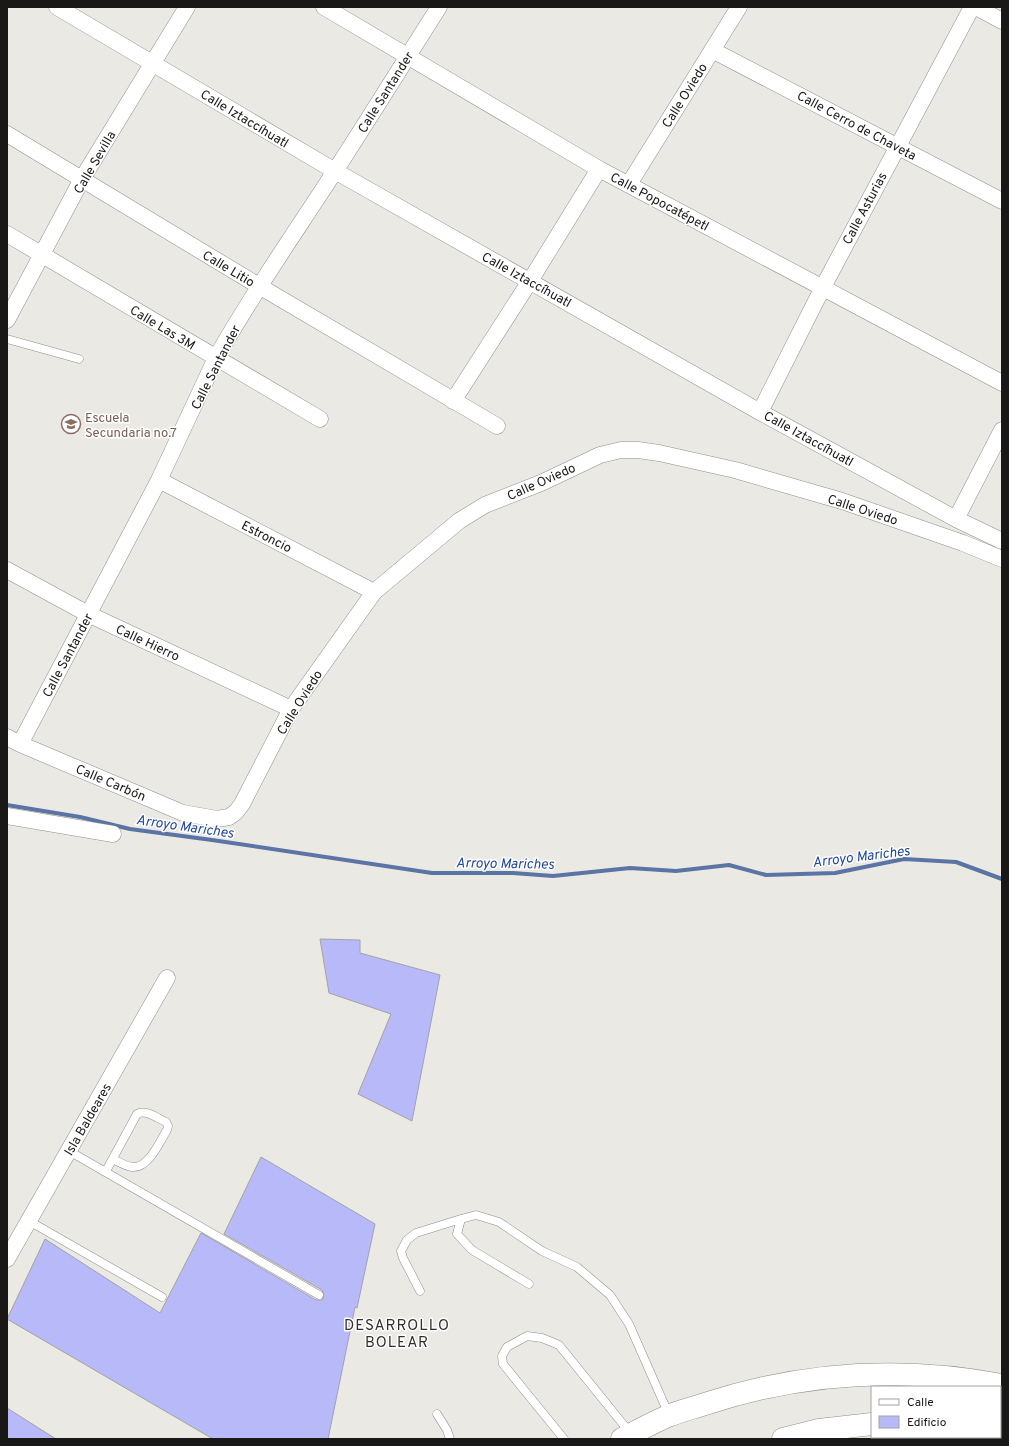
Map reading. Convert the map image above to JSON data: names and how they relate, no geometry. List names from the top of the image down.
{
  "streets": {
    "street": [
      "Calle Santander",
      "Calle Oviedo",
      "Calle Iztaccíhuatl",
      "Calle Cerro de Chaveta",
      "Calle Sevilla",
      "Calle Popocatépetl",
      "Calle Asturias",
      "Calle Litio",
      "Calle Las 3M",
      "Estroncio",
      "Calle Hierro",
      "Calle Carbón",
      "Isla Baldeares"
    ]
  },
  "crossings": [
    ["Calle Santander", "Calle Iztaccíhuatl"],
    ["Calle Santander", "Calle Popocatépetl"],
    ["Calle Santander", "Calle Litio"],
    ["Calle Santander", "Calle Las 3M"],
    ["Calle Santander", "Estroncio"],
    ["Calle Santander", "Calle Hierro"],
    ["Calle Santander", "Calle Carbón"],
    ["Calle Oviedo", "Calle Cerro de Chaveta"],
    ["Calle Oviedo", "Calle Popocatépetl"],
    ["Calle Oviedo", "Estroncio"],
    ["Calle Oviedo", "Calle Hierro"],
    ["Calle Oviedo", "Calle Carbón"],
    ["Calle Iztaccíhuatl", "Calle Sevilla"],
    ["Calle Iztaccíhuatl", "Calle Asturias"],
    ["Calle Cerro de Chaveta", "Calle Asturias"],
    ["Calle Sevilla", "Calle Litio"],
    ["Calle Sevilla", "Calle Las 3M"],
    ["Calle Popocatépetl", "Calle Asturias"]
  ],
  "districts": ["DESARROLLO BOLEAR"],
  "water": ["Arroyo Mariches"],
  "places": {
    "school or university": ["Escuela Secundaria no.7"]
  },
  "legend": ["Calle", "Edificio"]
}
